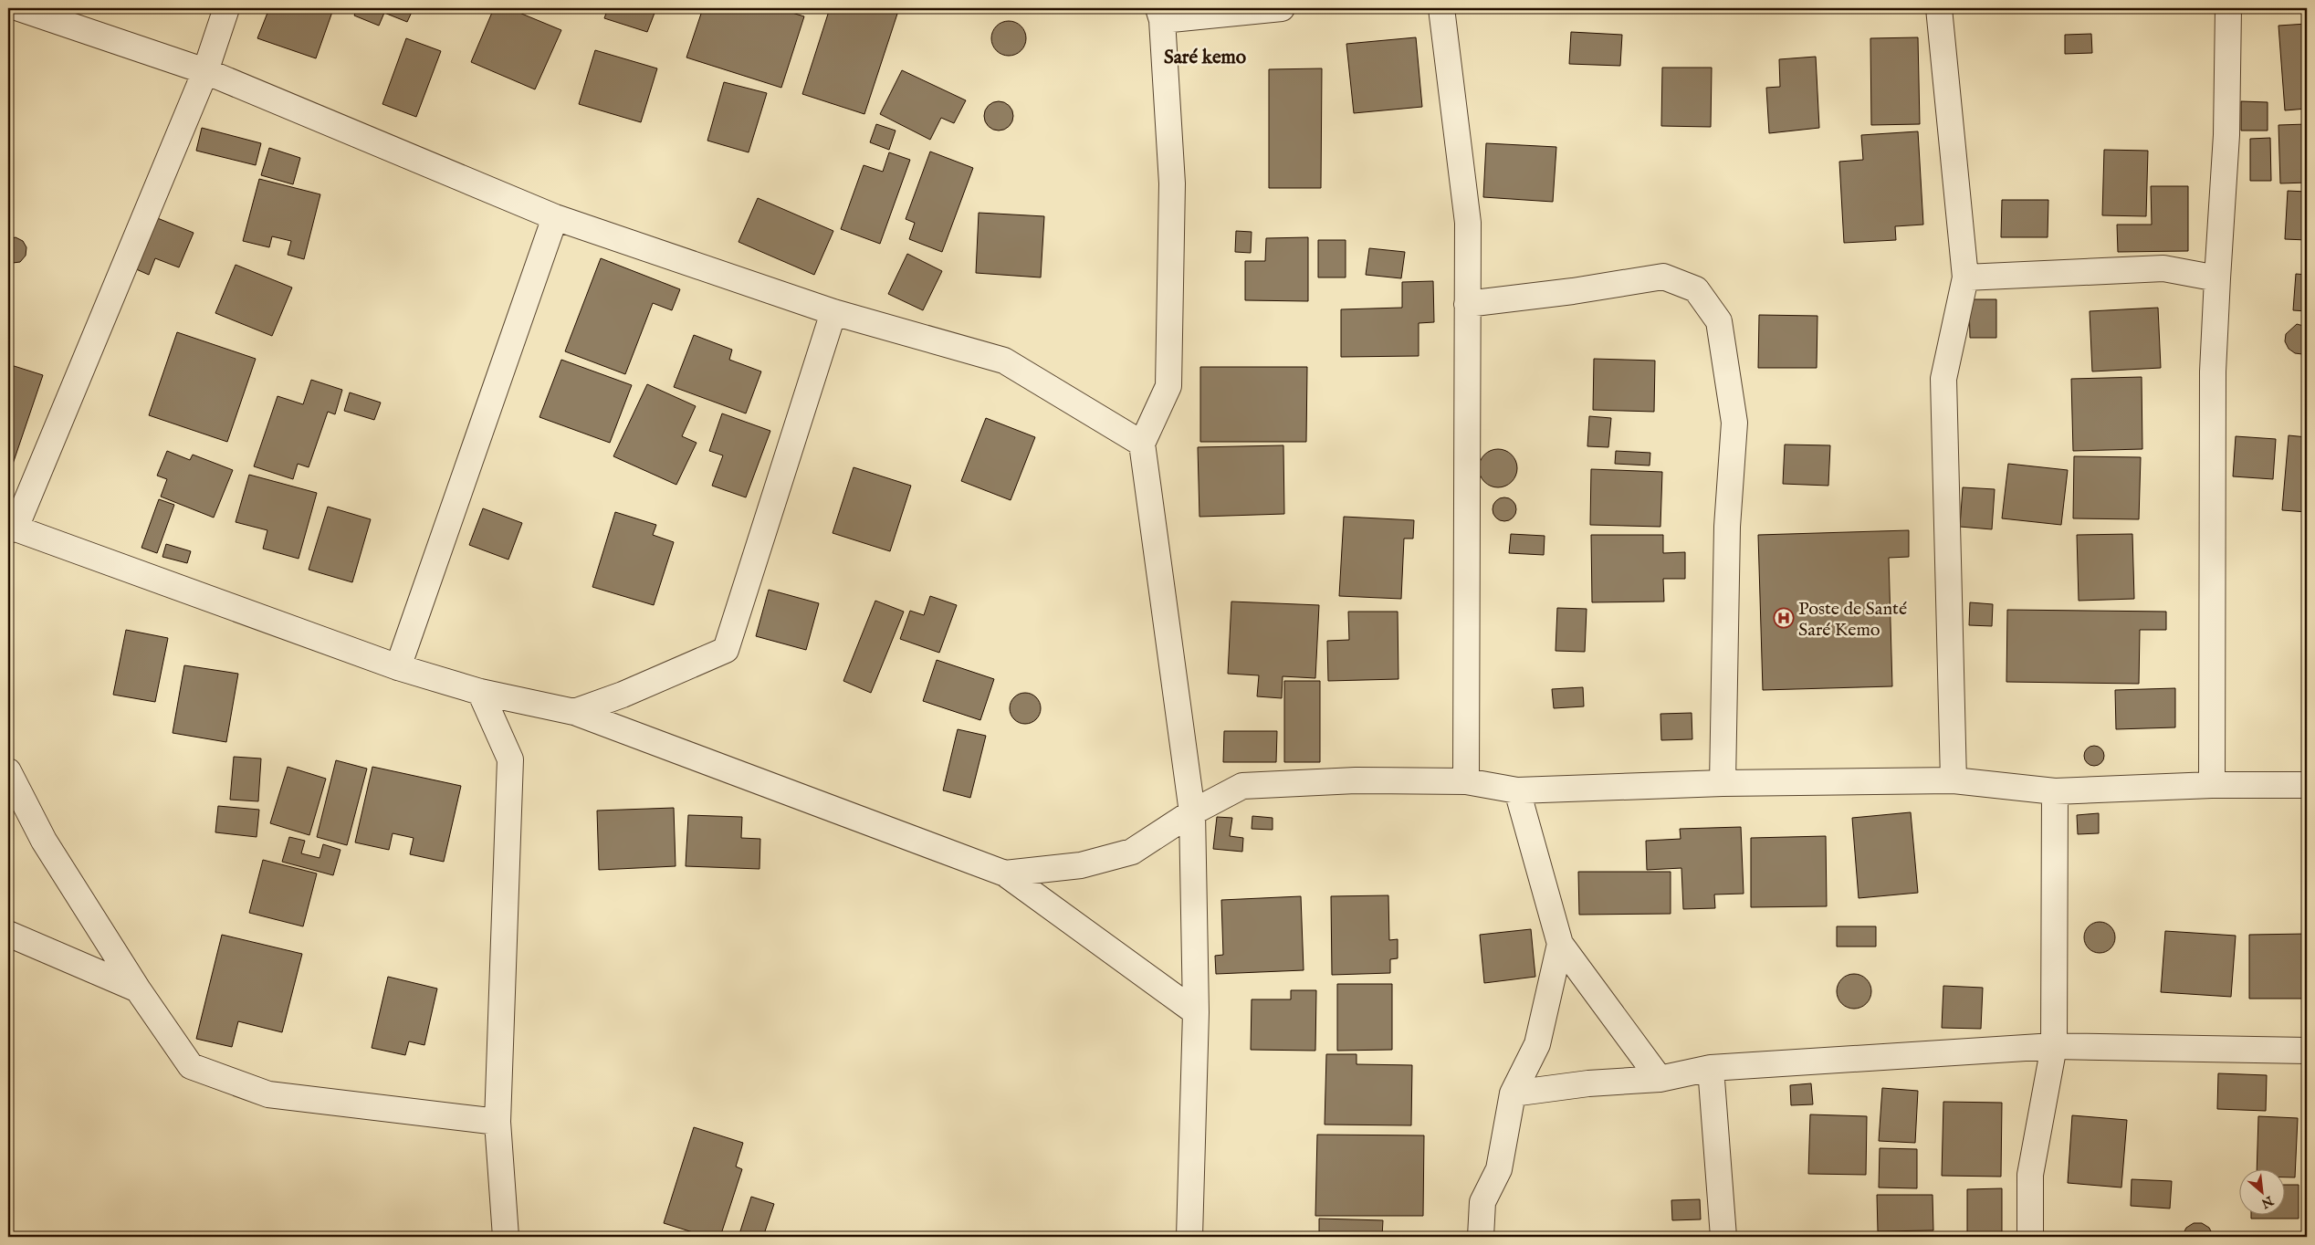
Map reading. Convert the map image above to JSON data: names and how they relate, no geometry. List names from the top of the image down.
{
  "districts": ["Saré kemo"],
  "places": {
    "hospital": ["Poste de Santé Saré Kemo"]
  },
  "north": "bottom right"
}
